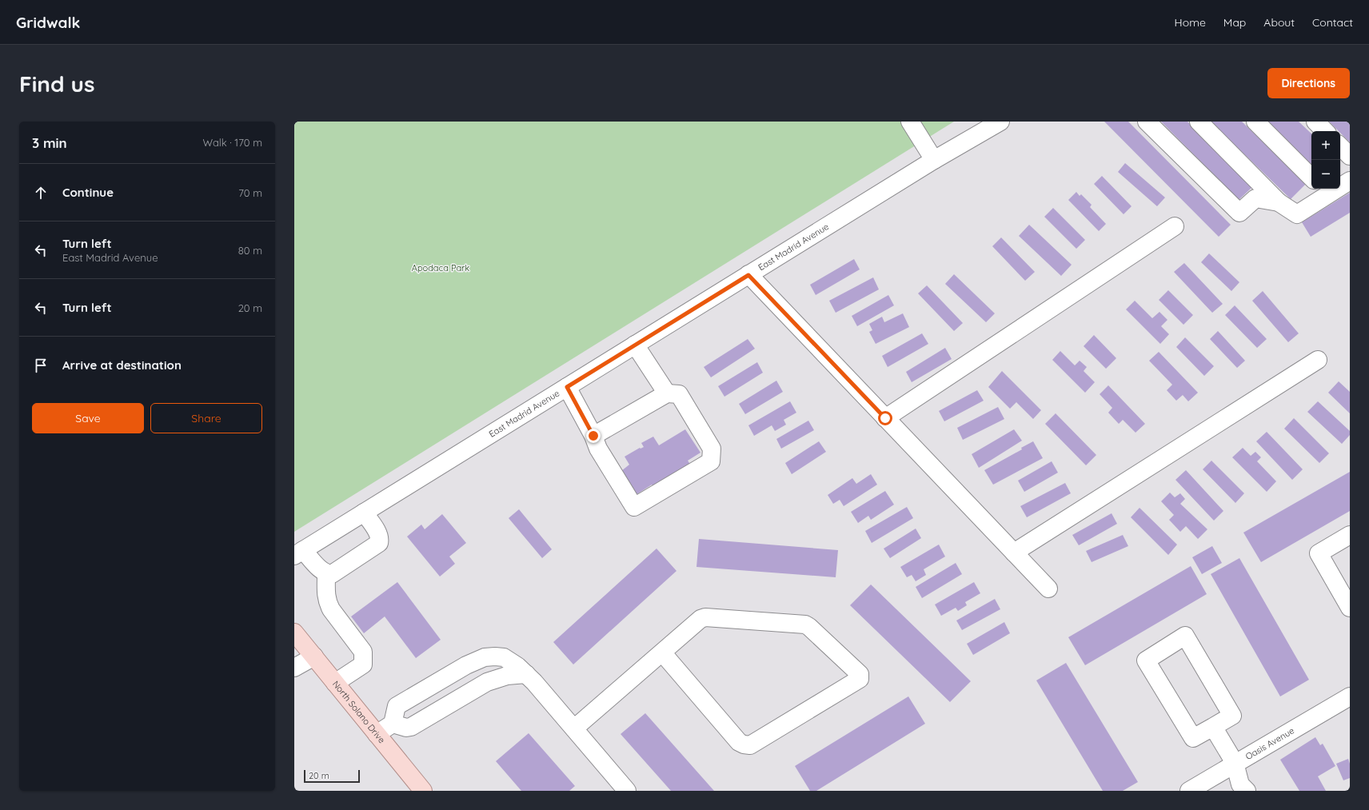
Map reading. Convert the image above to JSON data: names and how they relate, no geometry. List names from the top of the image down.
{
  "streets": {
    "main road": ["North Solano Drive"],
    "street": ["East Madrid Avenue", "Oasis Avenue"]
  },
  "parks": ["Apodaca Park"],
  "scale_bar": "20 m",
  "page": {
    "header": "Gridwalk",
    "nav": [
      "Home",
      "Map",
      "About",
      "Contact"
    ],
    "buttons": [
      "Directions",
      ["Save", "Share"]
    ],
    "title": "Find us",
    "heading": ["3 min", "Walk · 170 m"],
    "map_buttons": ["+", "−"],
    "list": [
      ["Continue", "70 m"],
      ["Turn left", "East Madrid Avenue", "80 m"],
      ["Turn left", "20 m"],
      "Arrive at destination"
    ],
    "scale": "20 m"
  }
}
